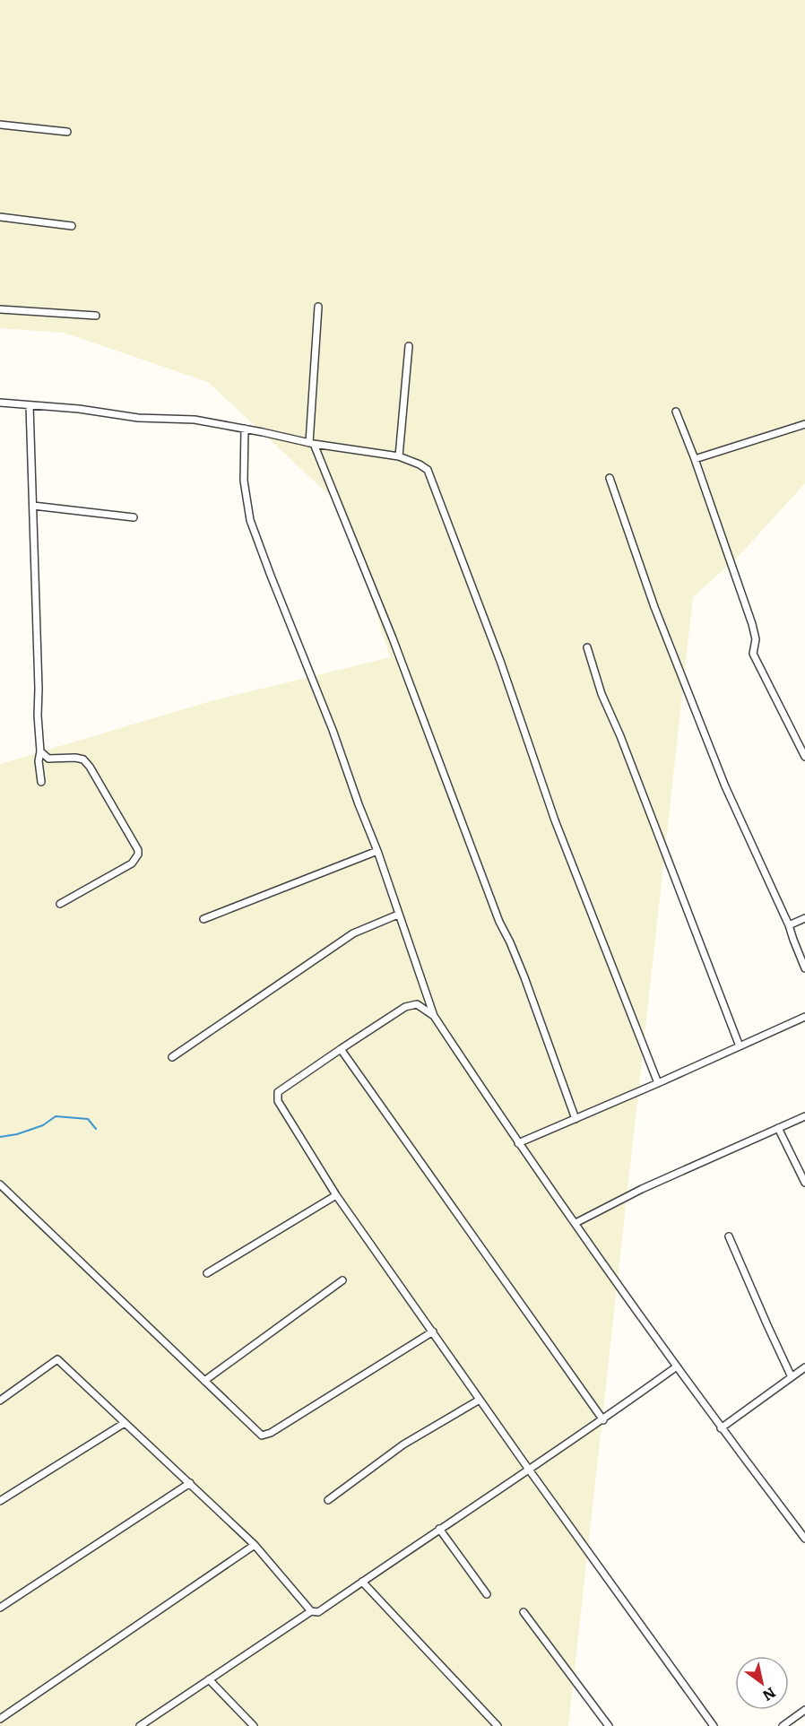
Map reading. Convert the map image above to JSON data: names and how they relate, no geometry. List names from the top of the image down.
{
  "north": "bottom right"
}
